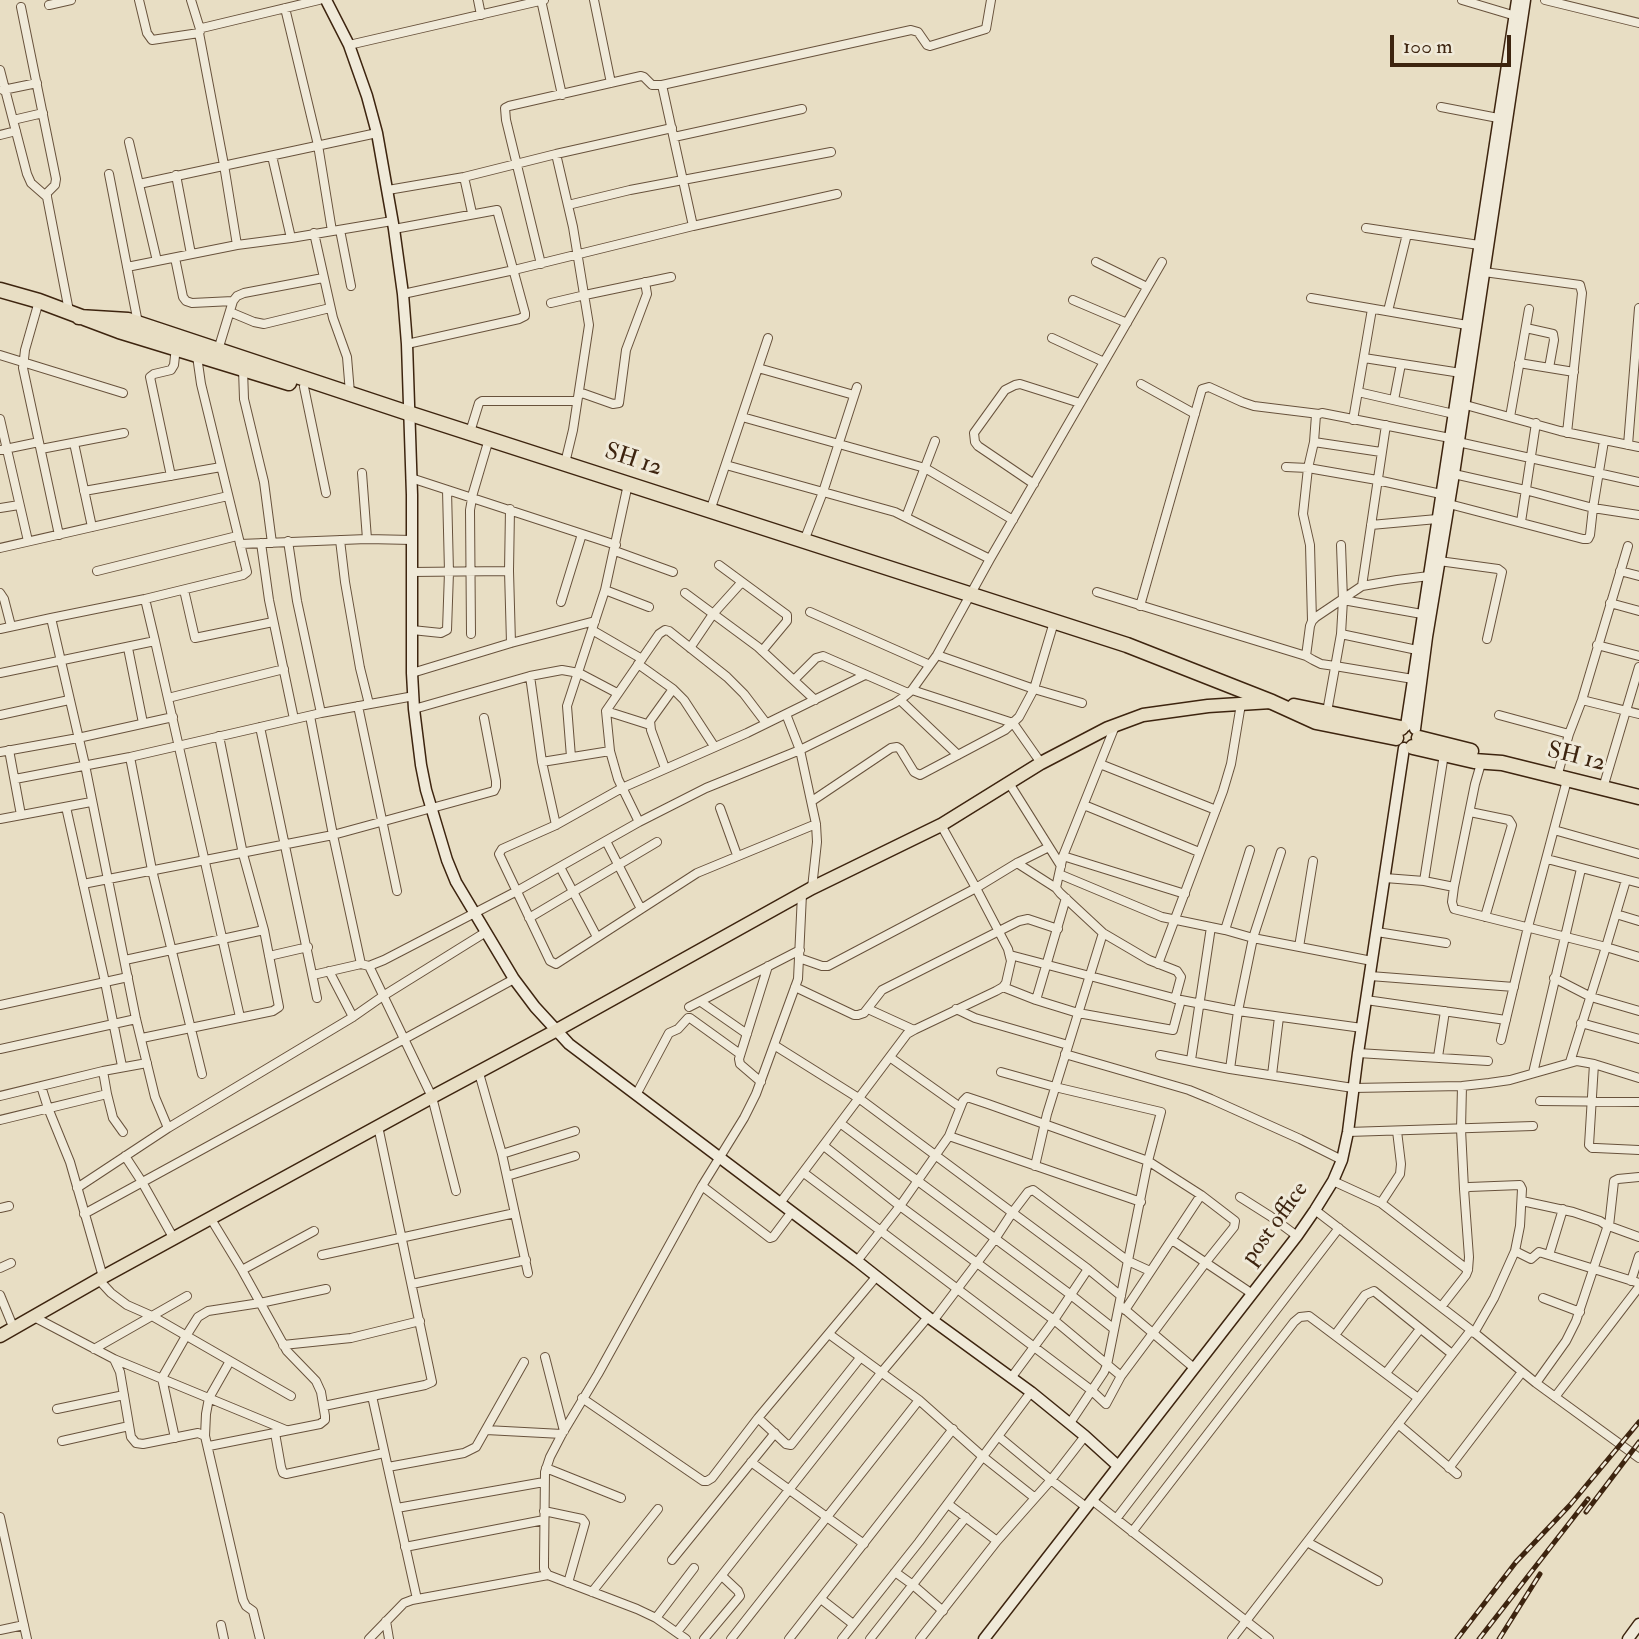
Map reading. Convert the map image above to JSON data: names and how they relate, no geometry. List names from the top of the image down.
{
  "streets": {
    "highway": ["SH 12"],
    "street": ["post office"]
  },
  "crossings": [
    ["SH 12", "post office"]
  ],
  "scale_bar": "100 m"
}
